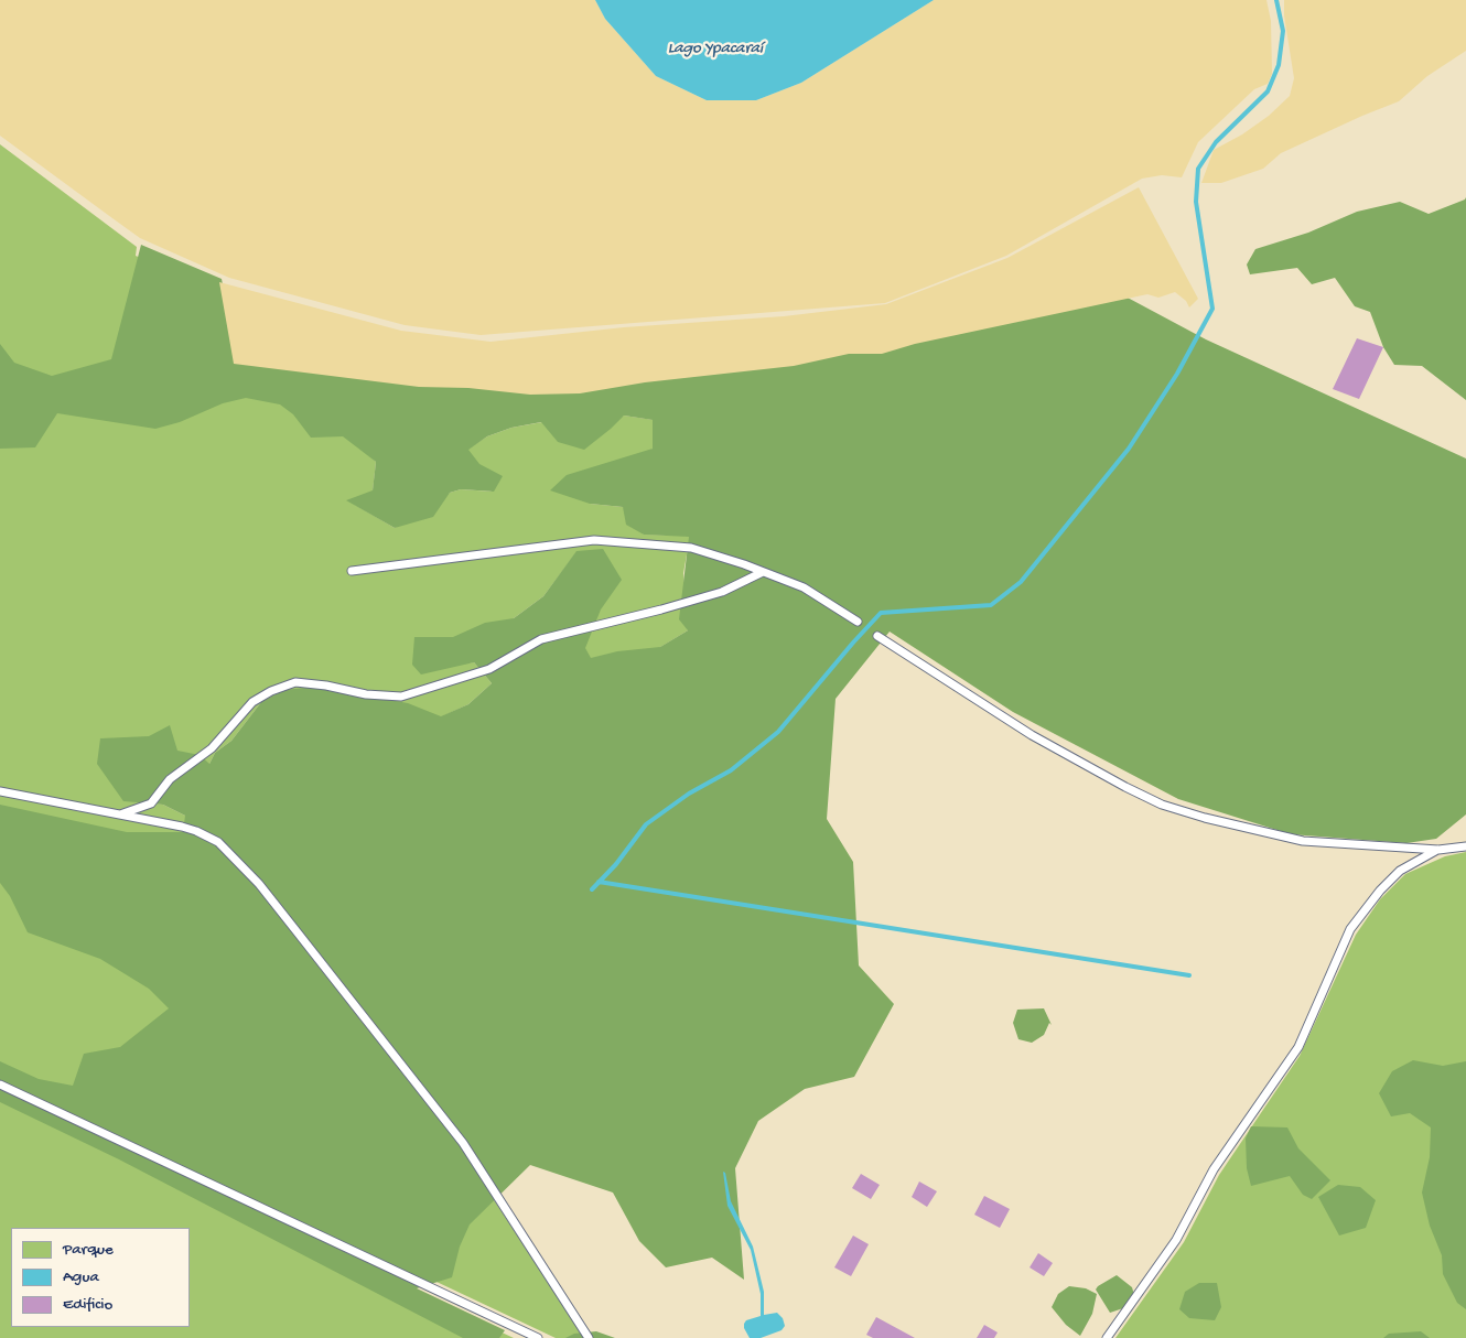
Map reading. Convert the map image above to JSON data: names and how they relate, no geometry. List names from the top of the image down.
{
  "water": ["Lago Ypacaraí"],
  "legend": ["Parque", "Agua", "Edificio"]
}
